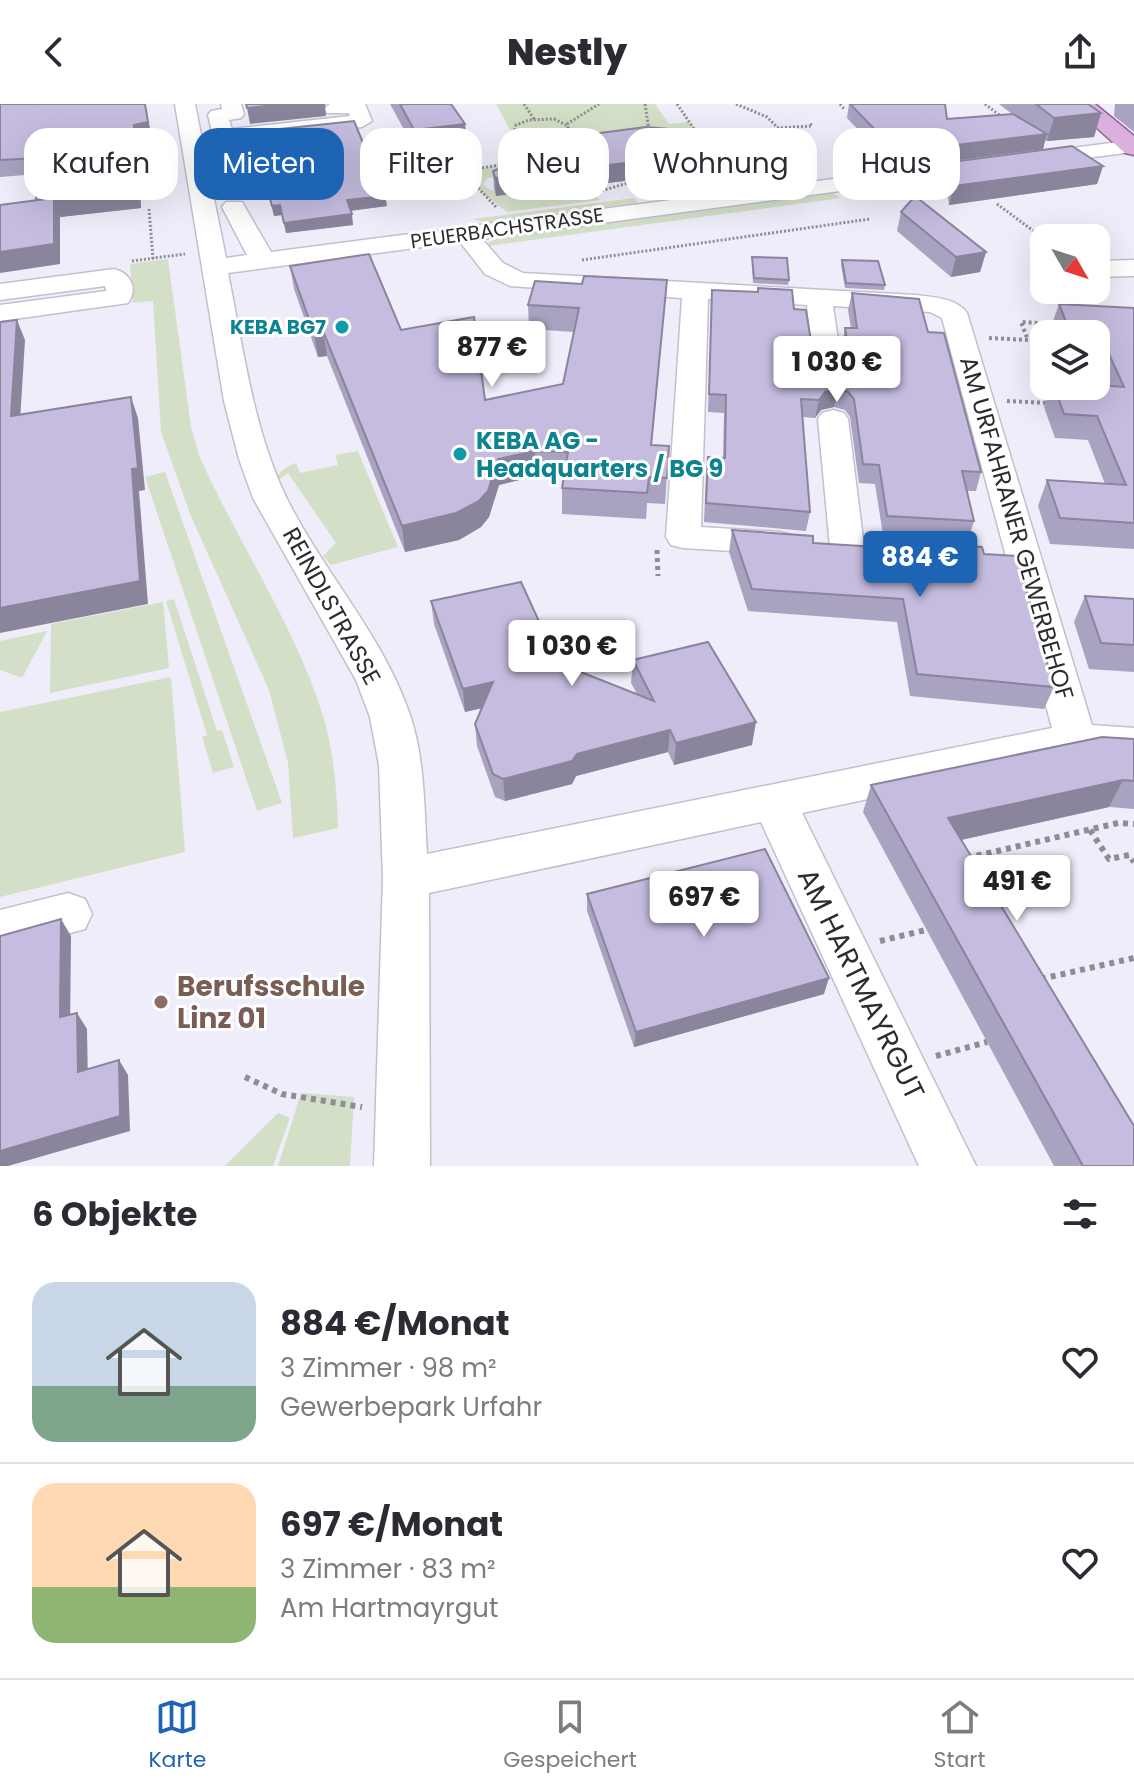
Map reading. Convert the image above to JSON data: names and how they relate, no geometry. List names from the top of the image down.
{
  "streets": {
    "street": [
      "PEUERBACHSTRASSE",
      "AM URFAHRANER GEWERBEHOF",
      "REINDLSTRASSE",
      "AM HARTMAYRGUT"
    ]
  },
  "crossings": [
    ["PEUERBACHSTRASSE", "REINDLSTRASSE"]
  ],
  "places": ["KEBA BG7", "KEBA AG - Headquarters / BG 9", "Berufsschule Linz 01"],
  "north": "bottom right",
  "page": {
    "header": "Nestly",
    "chip": [
      "Kaufen",
      "Mieten",
      "Filter",
      "Neu",
      "Wohnung",
      "Haus"
    ],
    "price": [
      "877 €",
      "1 030 €",
      "884 €",
      "1 030 €",
      "491 €",
      "697 €"
    ],
    "heading": "6 Objekte",
    "list": [
      {
        "name": "884 €/Monat",
        "note": "3 Zimmer · 98 m² · Gewerbepark Urfahr"
      },
      {
        "name": "697 €/Monat",
        "note": "3 Zimmer · 83 m² · Am Hartmayrgut"
      }
    ],
    "tabs": ["Karte", "Gespeichert", "Start"]
  }
}
